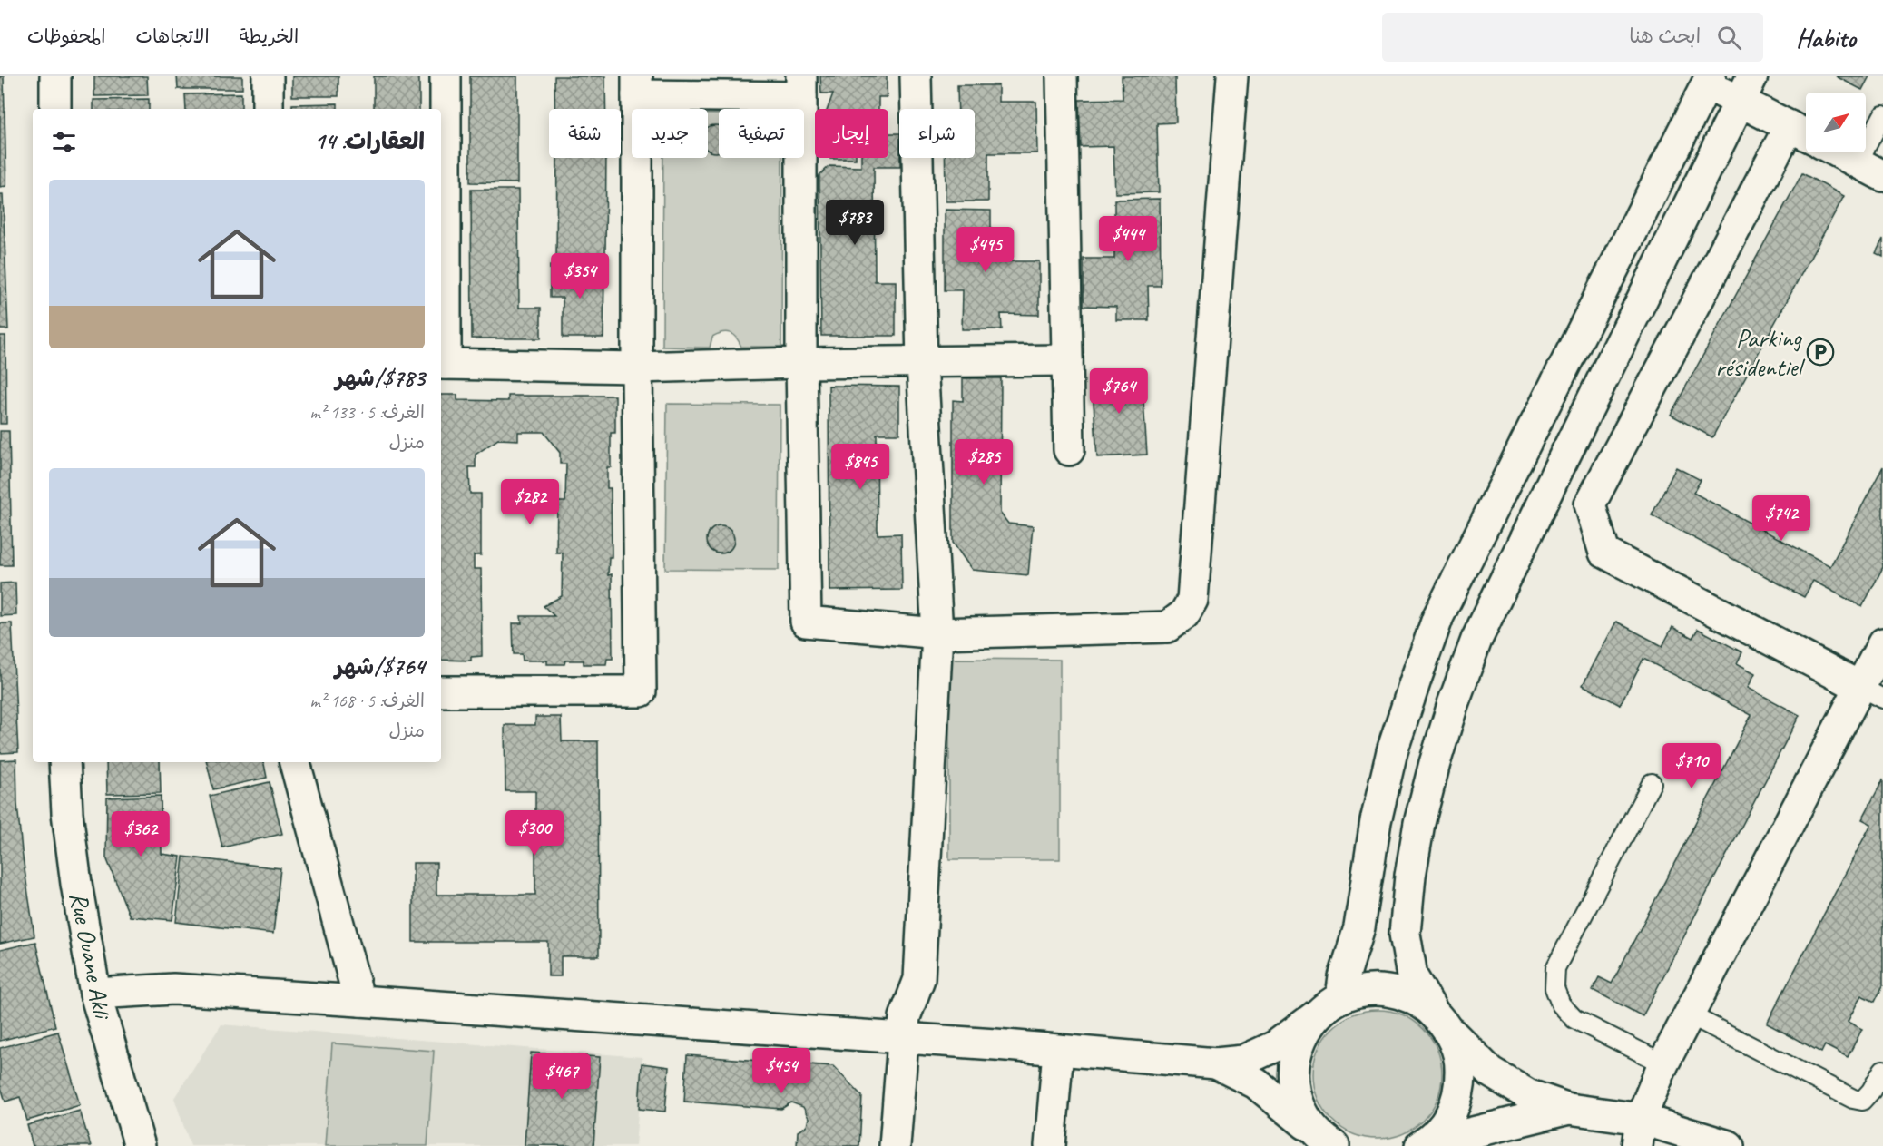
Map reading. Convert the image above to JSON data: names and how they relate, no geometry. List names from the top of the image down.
{
  "streets": {
    "street": ["Rue Ouane Akli"]
  },
  "places": {
    "parking": ["Parking résidentiel"]
  },
  "north": "top right",
  "page": {
    "header": "Habito",
    "search": "ابحث هنا",
    "nav": ["الخريطة", "الاتجاهات", "المحفوظات"],
    "chip": [
      "شراء",
      "إيجار",
      "تصفية",
      "جديد",
      "شقة"
    ],
    "heading": "العقارات: 14",
    "list": [
      {
        "name": "$783/شهر",
        "note": "الغرف: 5 · 133 m² · منزل"
      },
      {
        "name": "$764/شهر",
        "note": "الغرف: 5 · 168 m² · منزل"
      }
    ],
    "price": [
      "$783",
      "$444",
      "$495",
      "$354",
      "$764",
      "$285",
      "$845",
      "$282",
      "$742",
      "$710",
      "$300",
      "$362",
      "$454",
      "$467"
    ]
  }
}
